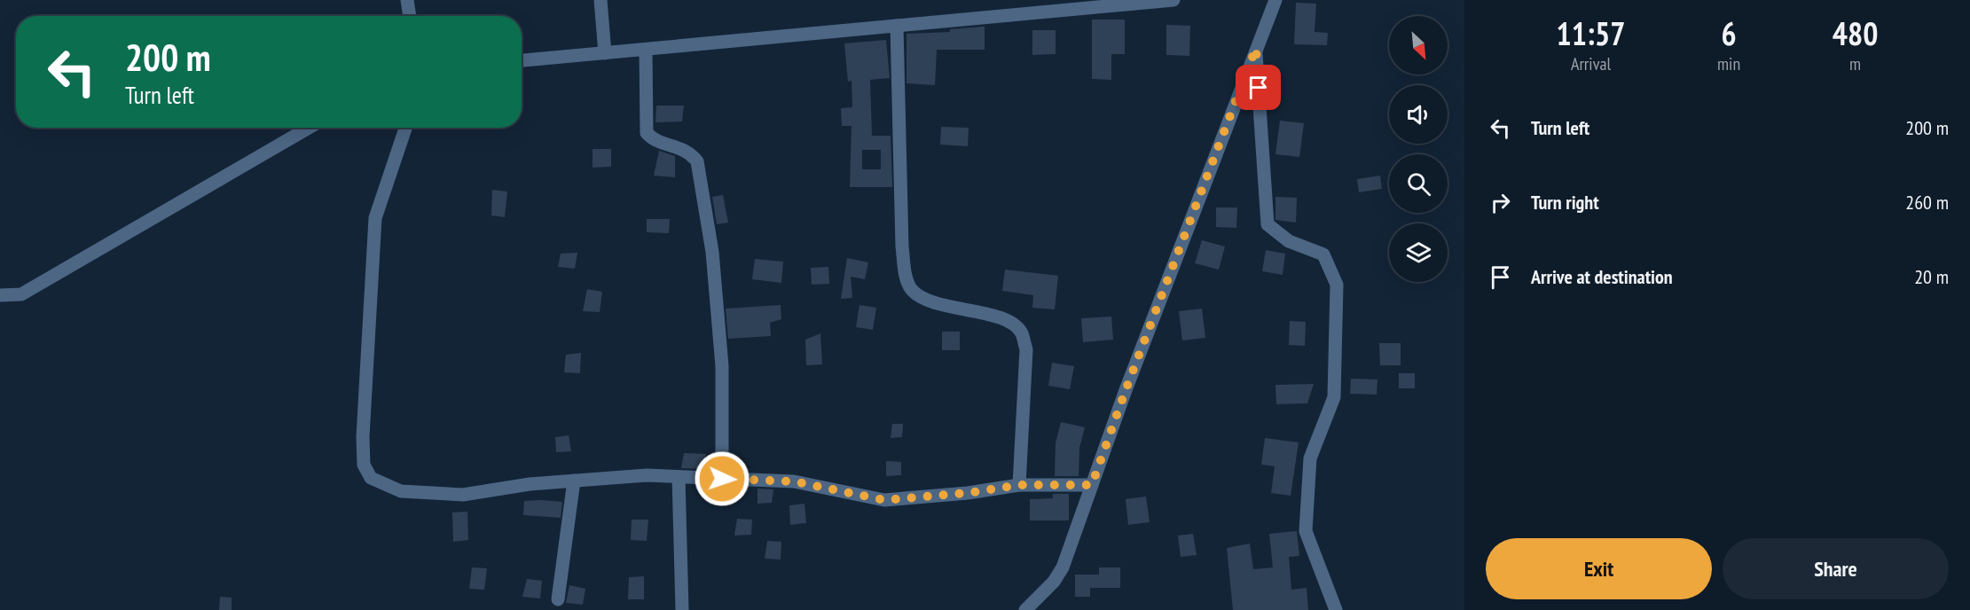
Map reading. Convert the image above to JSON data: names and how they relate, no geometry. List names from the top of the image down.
{
  "north": "bottom right",
  "page": {
    "eta": [
      "11:57",
      "Arrival",
      "6",
      "min",
      "480",
      "m"
    ],
    "turn": ["200 m", "Turn left"],
    "list": [
      {
        "name": "Turn left",
        "value": "200 m"
      },
      {
        "name": "Turn right",
        "value": "260 m"
      },
      {
        "name": "Arrive at destination",
        "value": "20 m"
      }
    ],
    "buttons": ["Exit", "Share"]
  }
}
